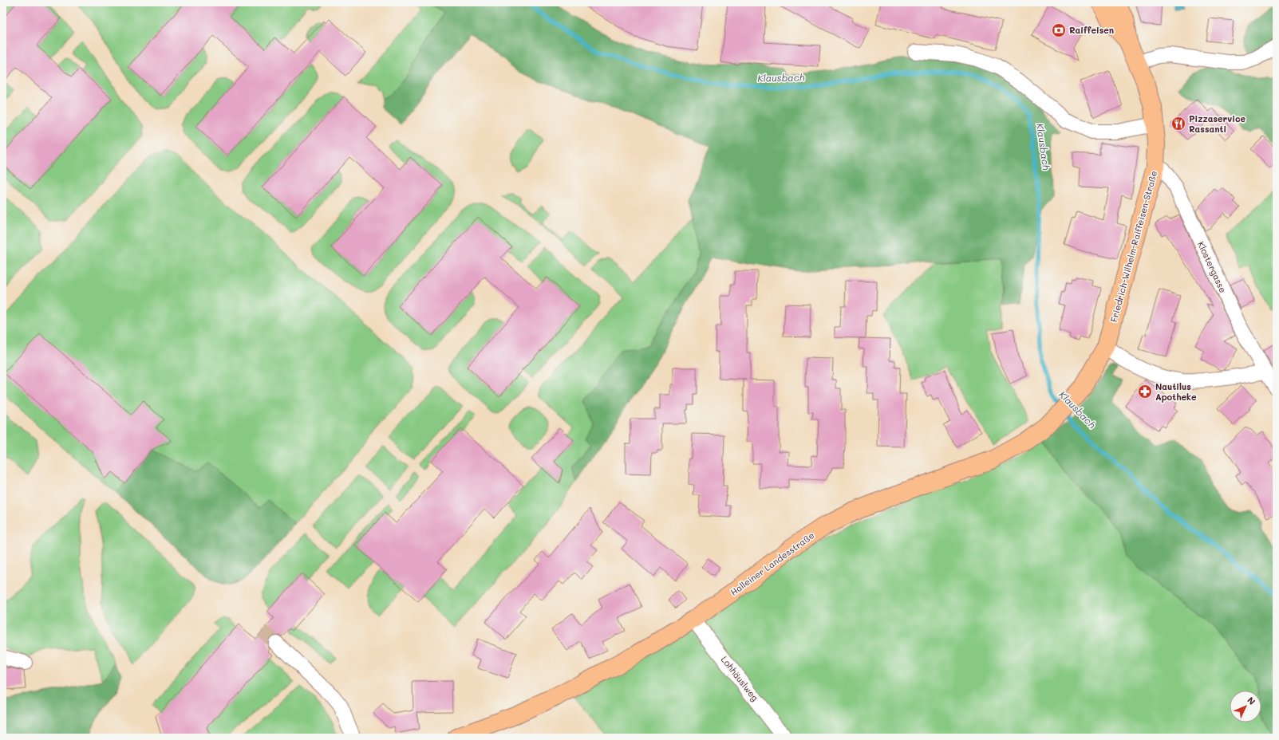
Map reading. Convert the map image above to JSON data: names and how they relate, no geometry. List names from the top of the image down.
{
  "streets": {
    "main road": ["Friedrich-Wilhelm-Raiffeisen-Straße", "Halleiner Landesstraße"],
    "street": ["Klostergasse", "Lohhäuslweg"]
  },
  "crossings": [
    ["Friedrich-Wilhelm-Raiffeisen-Straße", "Klostergasse"],
    ["Friedrich-Wilhelm-Raiffeisen-Straße", "Halleiner Landesstraße"],
    ["Halleiner Landesstraße", "Lohhäuslweg"]
  ],
  "water": ["Klausbach"],
  "places": {
    "bank": ["Raiffeisen"],
    "restaurant": ["Pizzaservice Rassanti"],
    "pharmacy": ["Nautilus Apotheke"]
  },
  "north": "top right"
}
